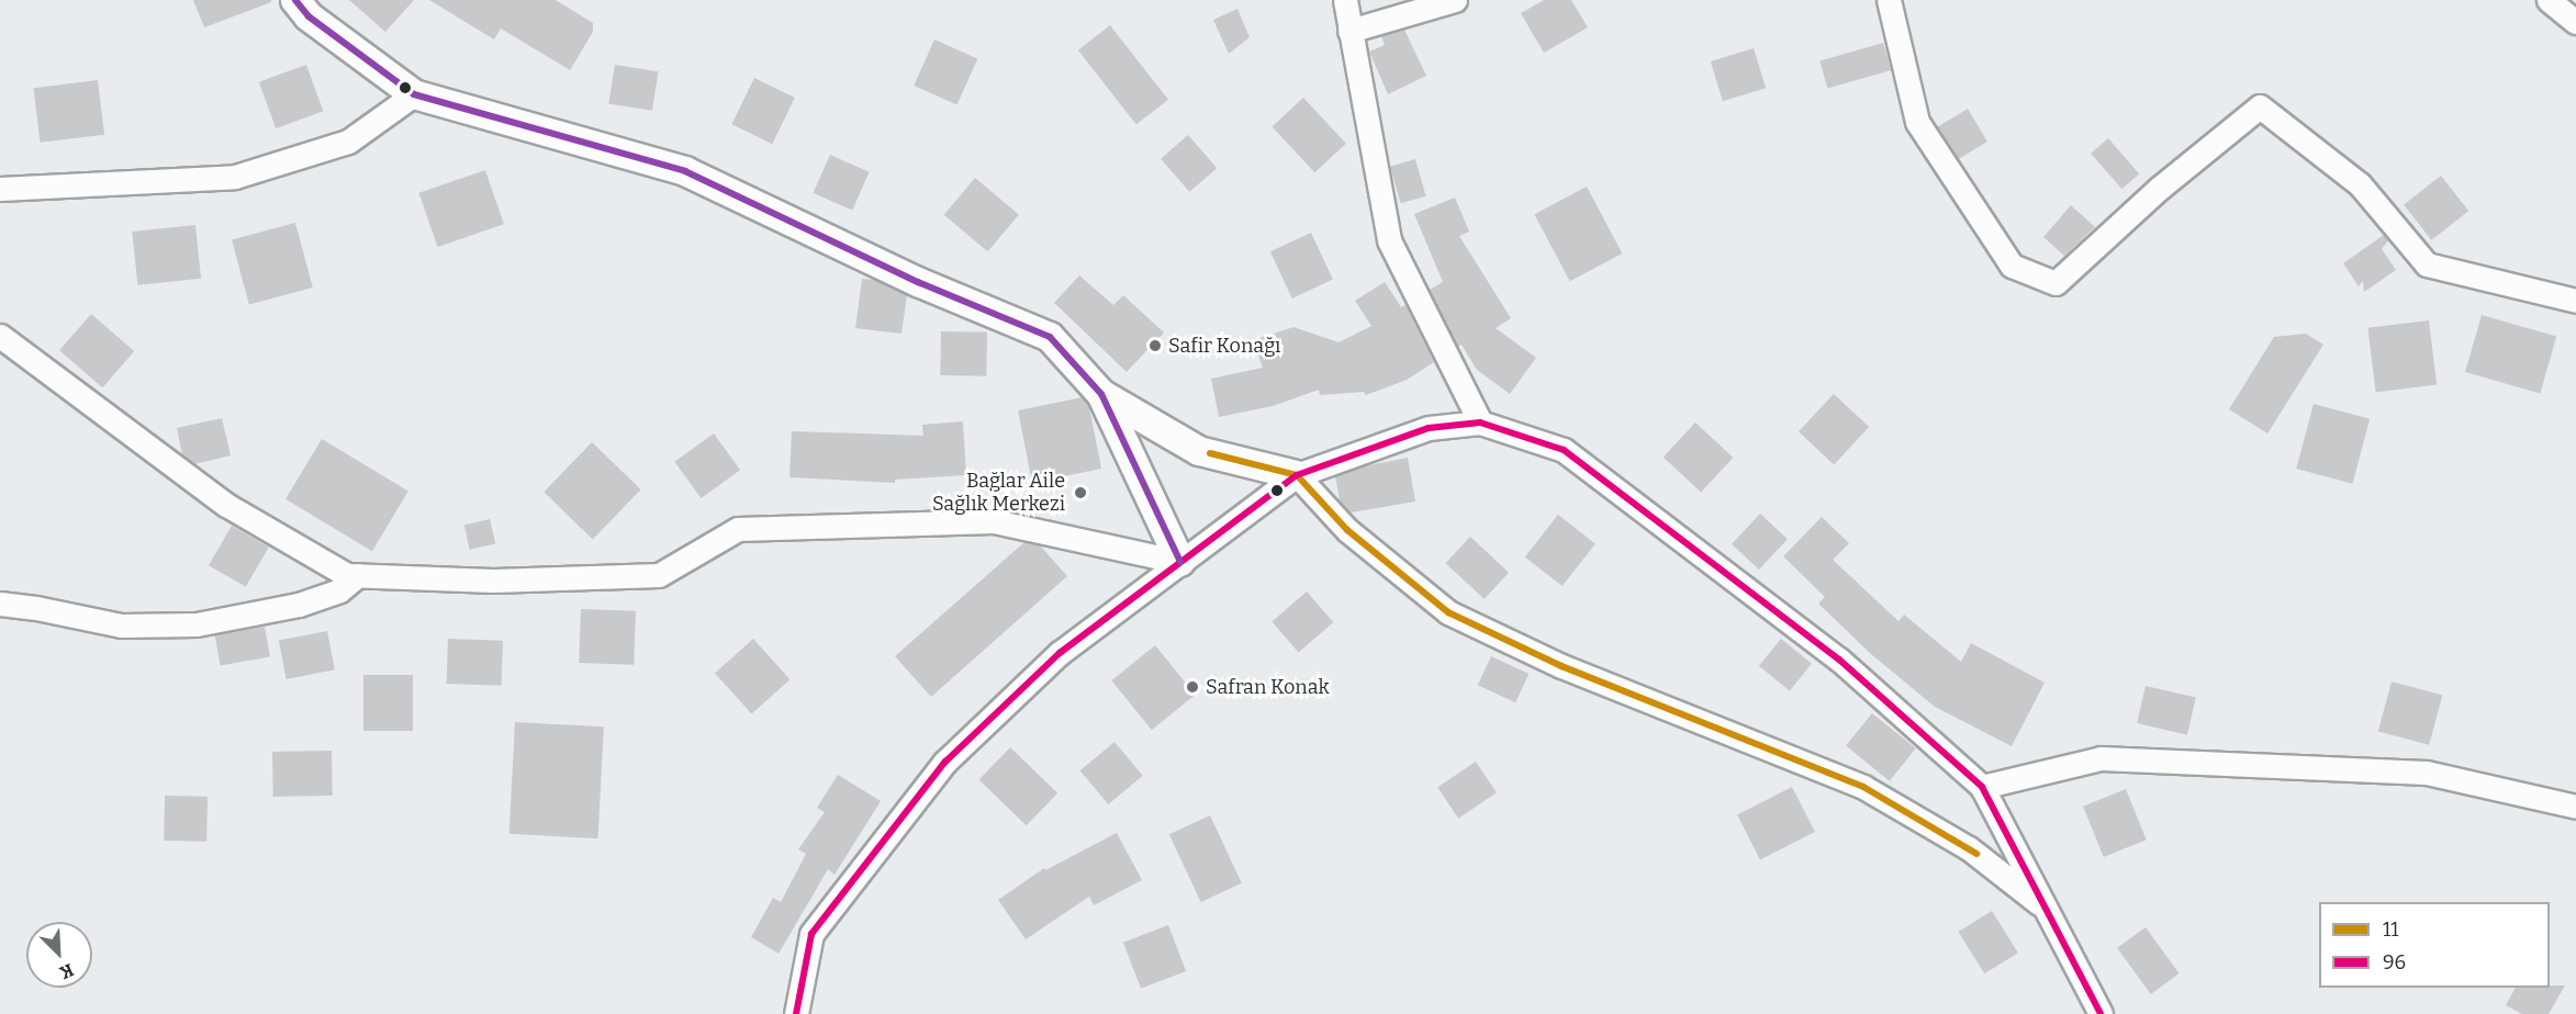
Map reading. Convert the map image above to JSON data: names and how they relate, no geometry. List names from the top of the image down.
{
  "places": ["Safir Konağı", "Bağlar Aile Sağlık Merkezi", "Safran Konak"],
  "lines": ["transit line 96", "transit line 11"],
  "legend": ["11", "96"],
  "north": "bottom right"
}
